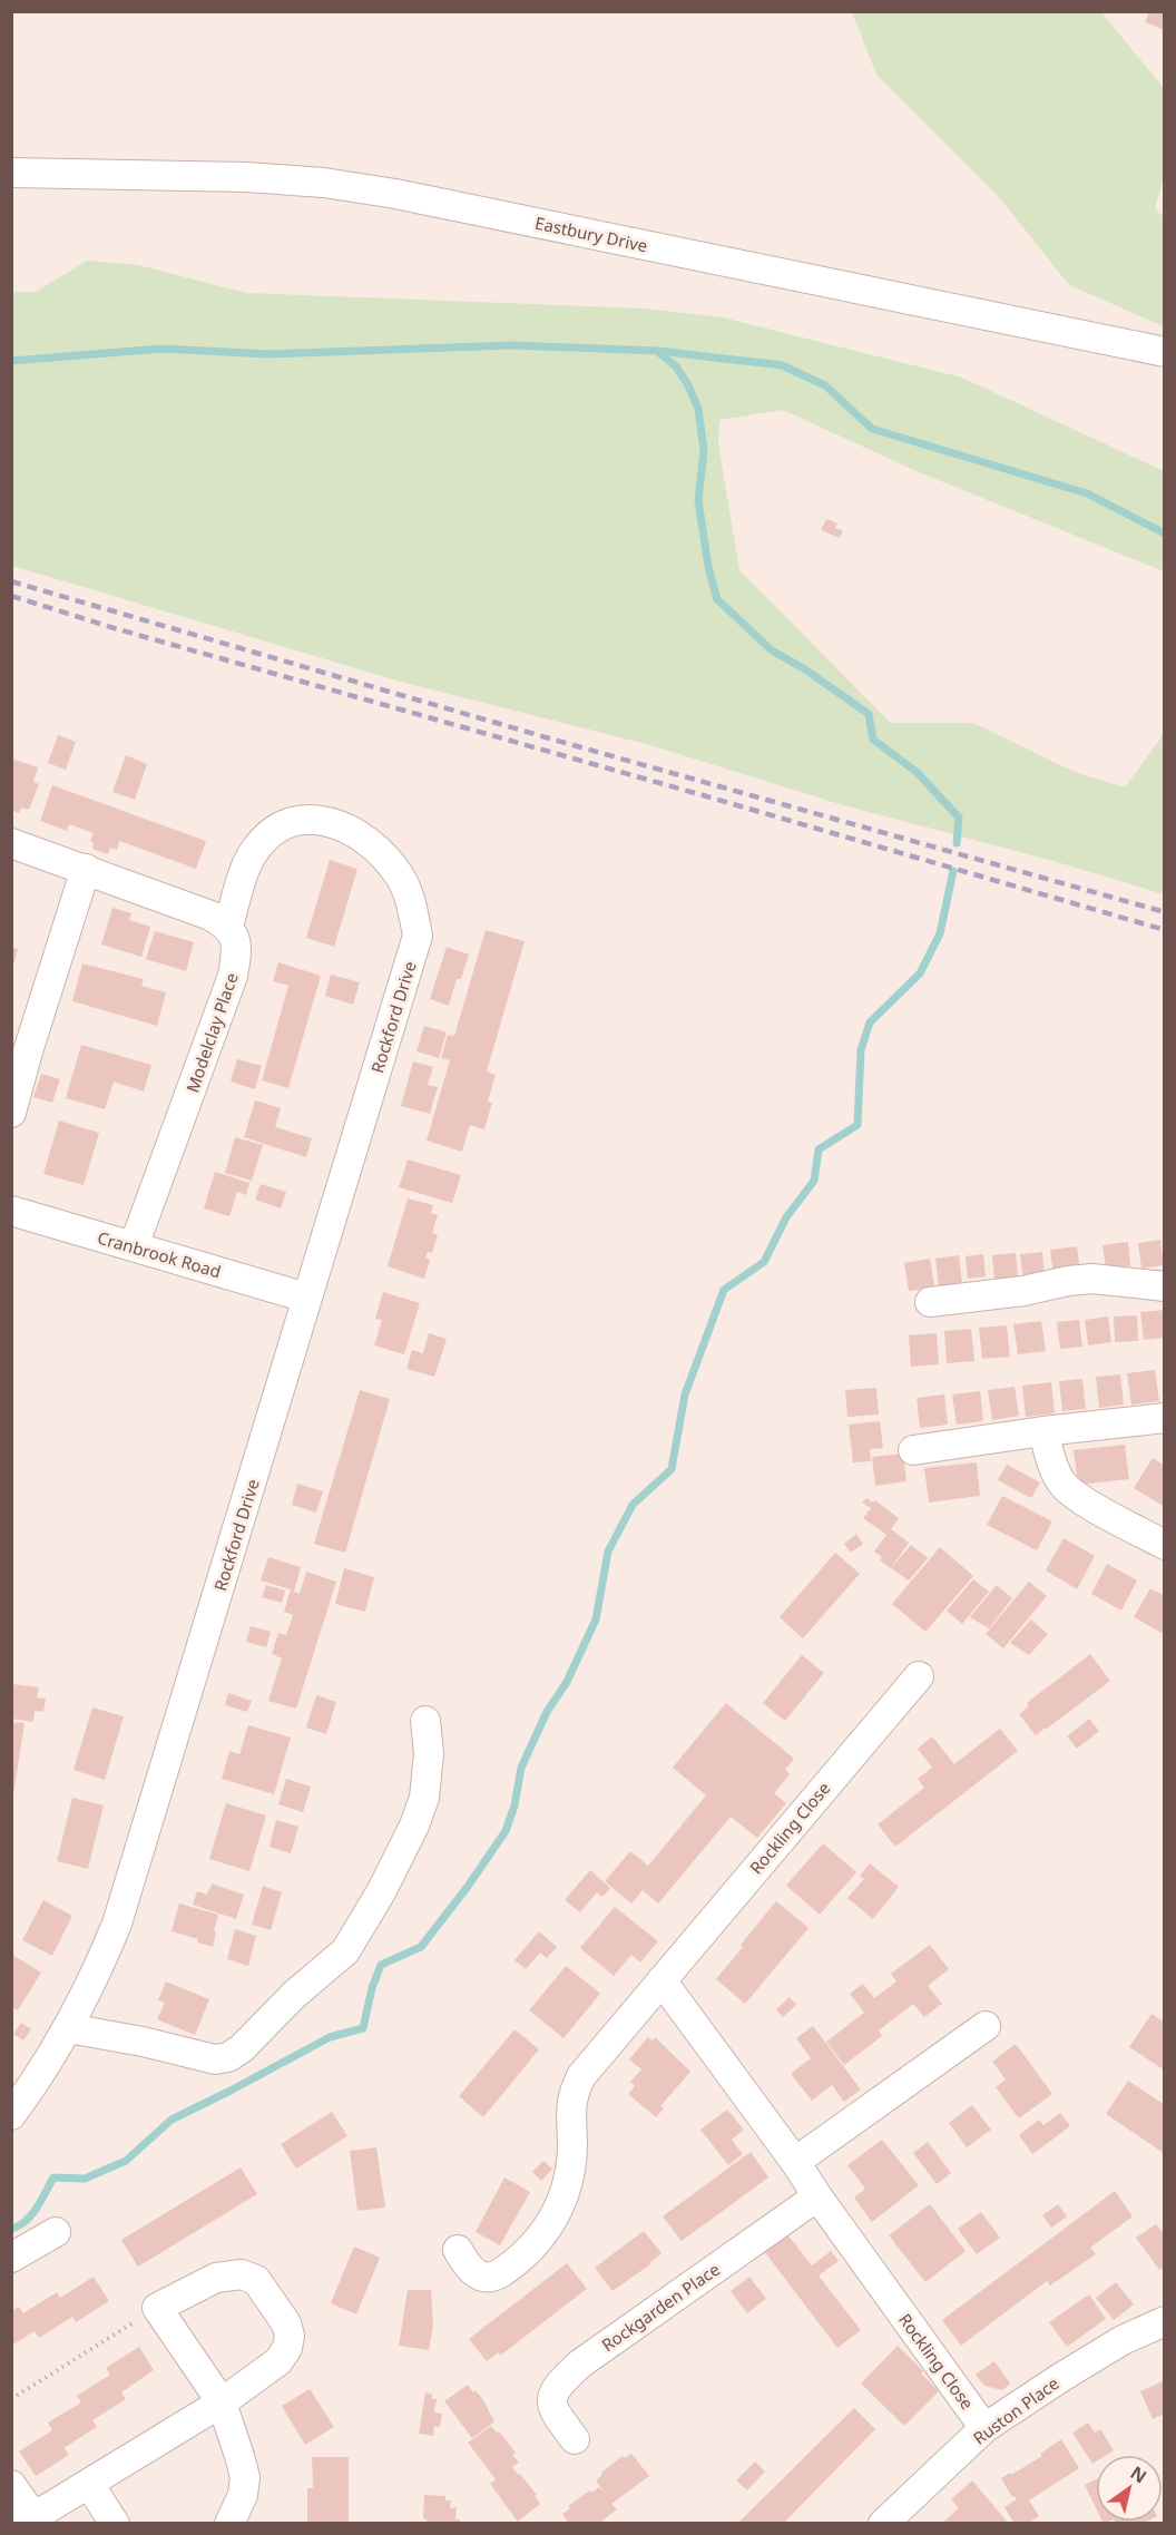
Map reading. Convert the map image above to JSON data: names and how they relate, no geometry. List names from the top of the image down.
{
  "streets": {
    "street": [
      "Eastbury Drive",
      "Rockford Drive",
      "Modelclay Place",
      "Cranbrook Road",
      "Rockling Close",
      "Rockgarden Place",
      "Ruston Place"
    ]
  },
  "crossings": [
    ["Rockford Drive", "Modelclay Place"],
    ["Rockford Drive", "Cranbrook Road"],
    ["Modelclay Place", "Cranbrook Road"],
    ["Rockling Close", "Rockgarden Place"],
    ["Rockling Close", "Ruston Place"]
  ],
  "north": "top right"
}
